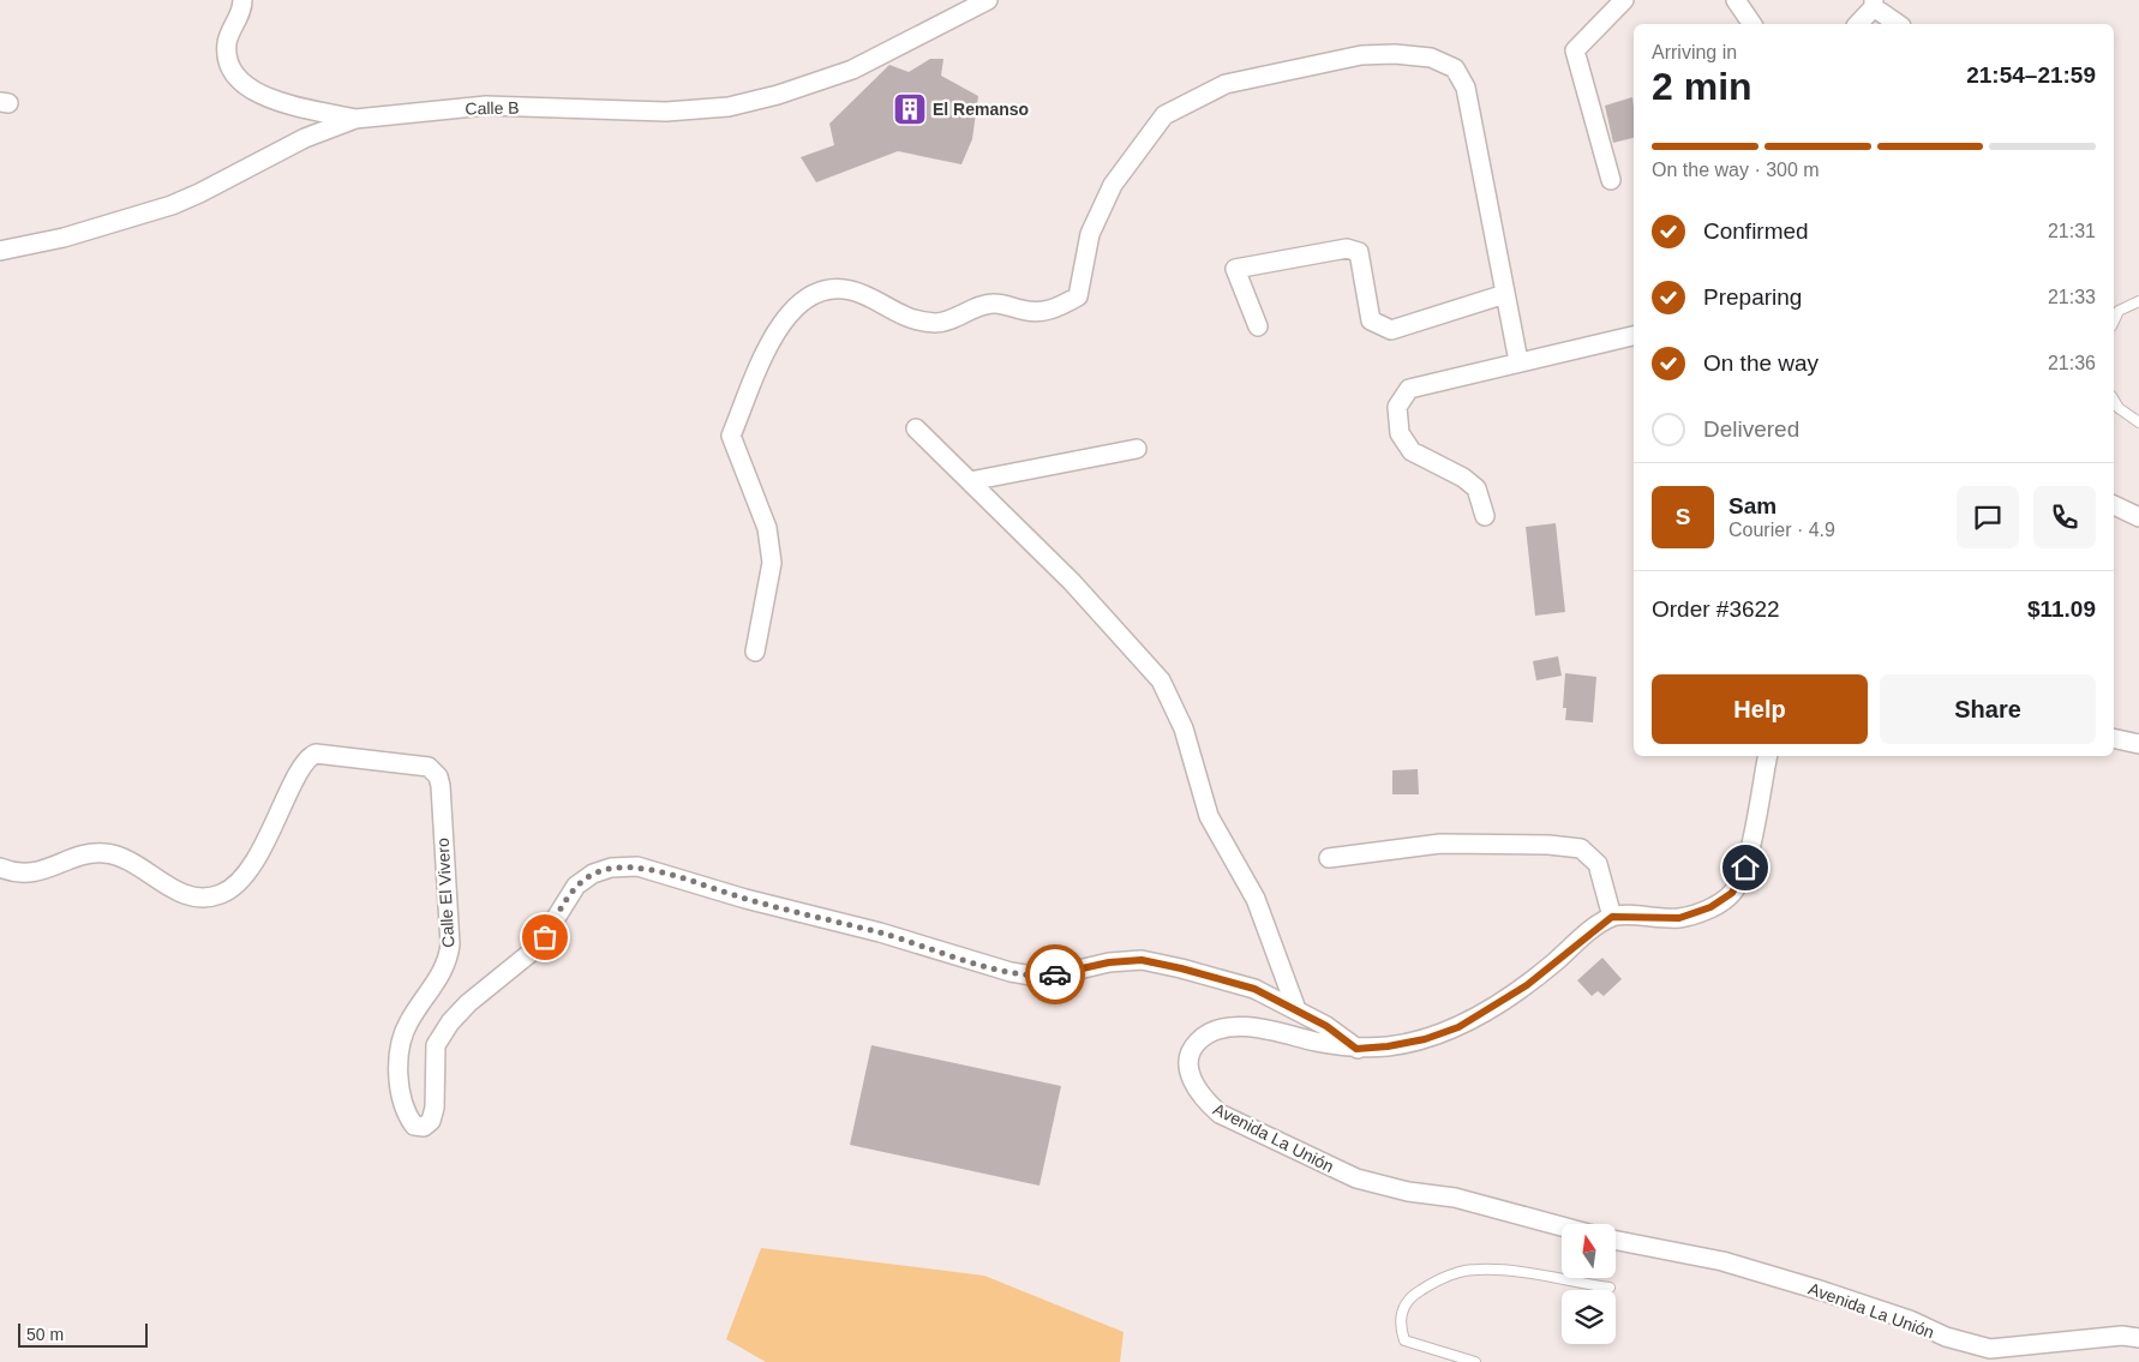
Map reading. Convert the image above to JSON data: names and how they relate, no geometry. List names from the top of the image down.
{
  "streets": {
    "street": ["Calle B", "Calle El Vivero", "Avenida La Unión"]
  },
  "crossings": [
    ["Calle El Vivero", "Avenida La Unión"]
  ],
  "places": {
    "building": ["El Remanso"]
  },
  "scale_bar": "50 m",
  "north": "top",
  "page": {
    "heading": ["2 min", "Arriving in", "21:54–21:59"],
    "panel": [
      "Sam",
      "Courier · 4.9",
      "Order #3622",
      "$11.09"
    ],
    "bar": "On the way · 300 m",
    "list": [
      ["Confirmed", "21:31"],
      ["Preparing", "21:33"],
      ["On the way", "21:36"],
      "Delivered"
    ],
    "round": "S",
    "buttons": ["Help", "Share"],
    "scale": "50 m"
  }
}
